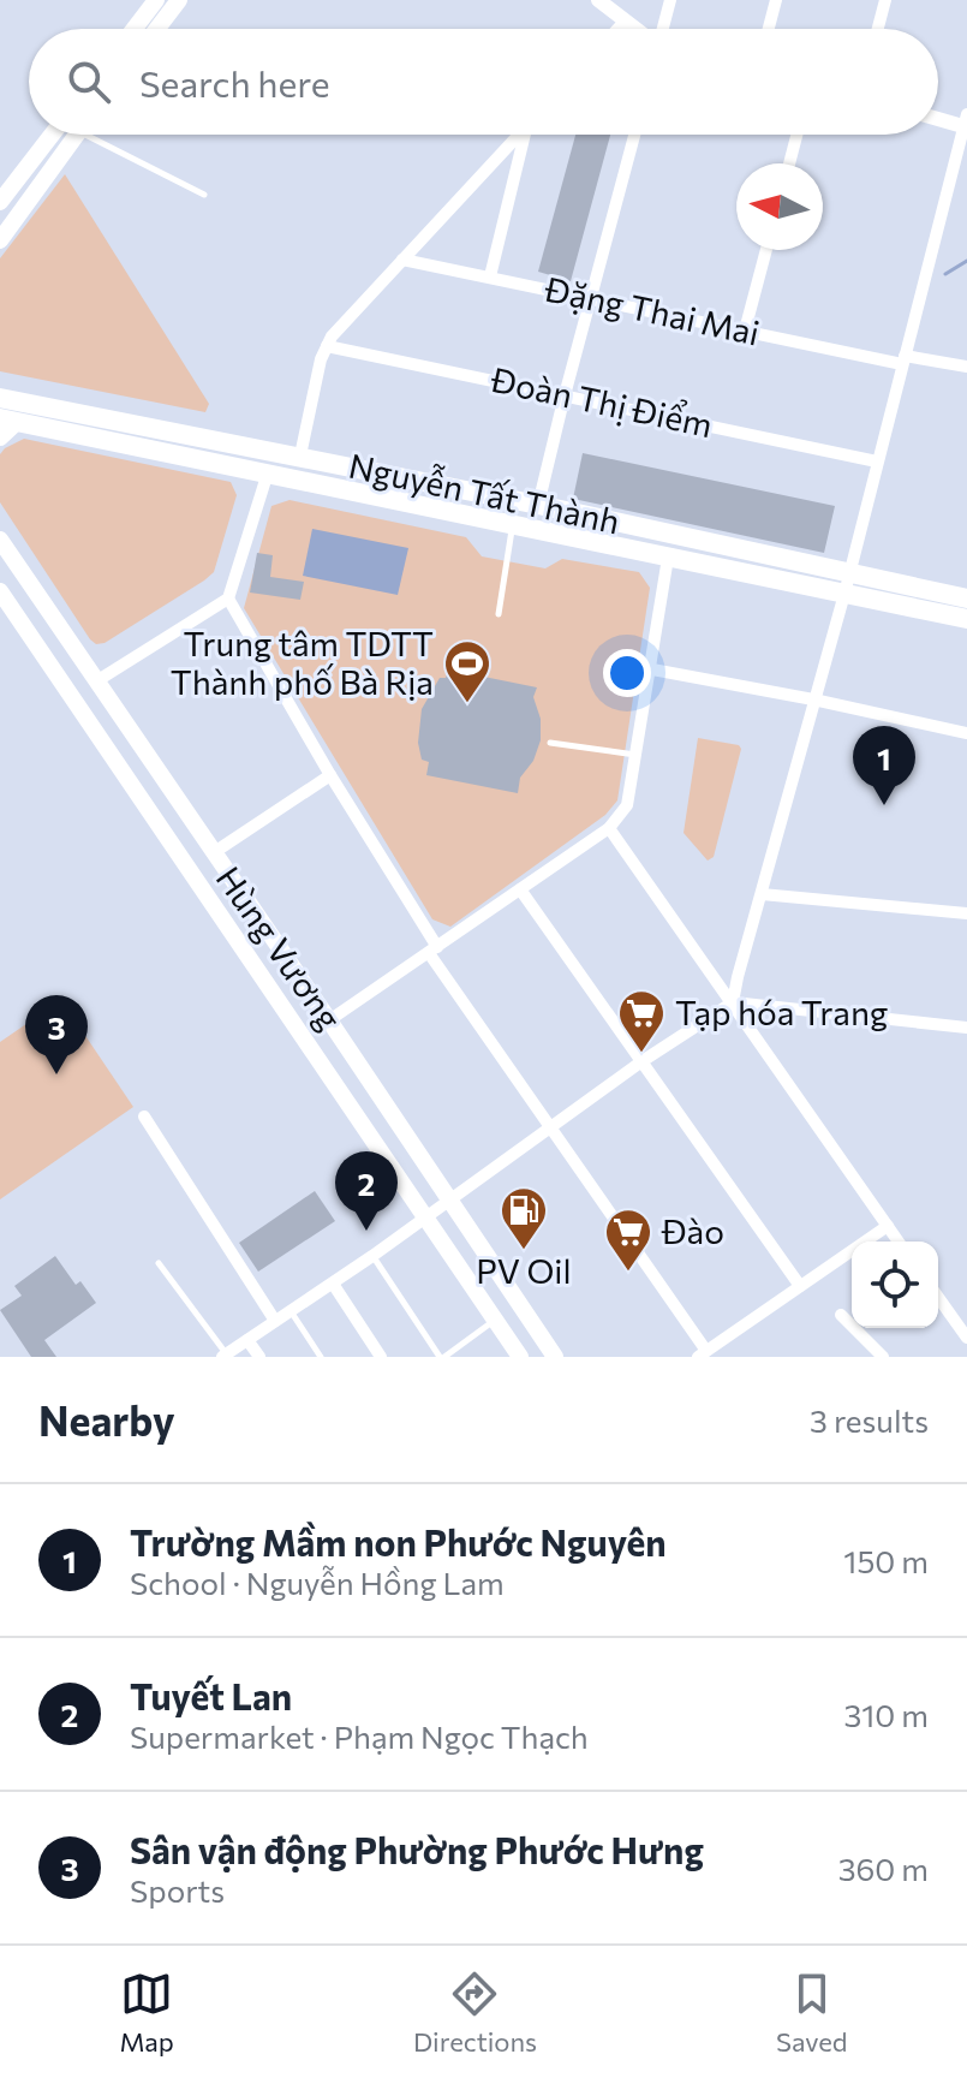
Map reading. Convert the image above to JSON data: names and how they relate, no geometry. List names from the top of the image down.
{
  "streets": {
    "main road": ["Nguyễn Tất Thành", "Hùng Vương"],
    "street": ["Đặng Thai Mai", "Đoàn Thị Điểm"]
  },
  "places": {
    "sports": ["Trung tâm TDTT Thành phố Bà Rịa"],
    "supermarket": ["Tạp hóa Trang", "Đào"],
    "fuel station": ["PV Oil"]
  },
  "north": "left",
  "page": {
    "search": "Search here",
    "pins": ["1", "3", "2"],
    "heading": ["Nearby", "3 results"],
    "list": [
      {
        "mark": "1",
        "name": "Trường Mầm non Phước Nguyên",
        "note": "School · Nguyễn Hồng Lam",
        "value": "150 m"
      },
      {
        "mark": "2",
        "name": "Tuyết Lan",
        "note": "Supermarket · Phạm Ngọc Thạch",
        "value": "310 m"
      },
      {
        "mark": "3",
        "name": "Sân vận động Phường Phước Hưng",
        "note": "Sports",
        "value": "360 m"
      }
    ],
    "nav": ["Map", "Directions", "Saved"]
  }
}
